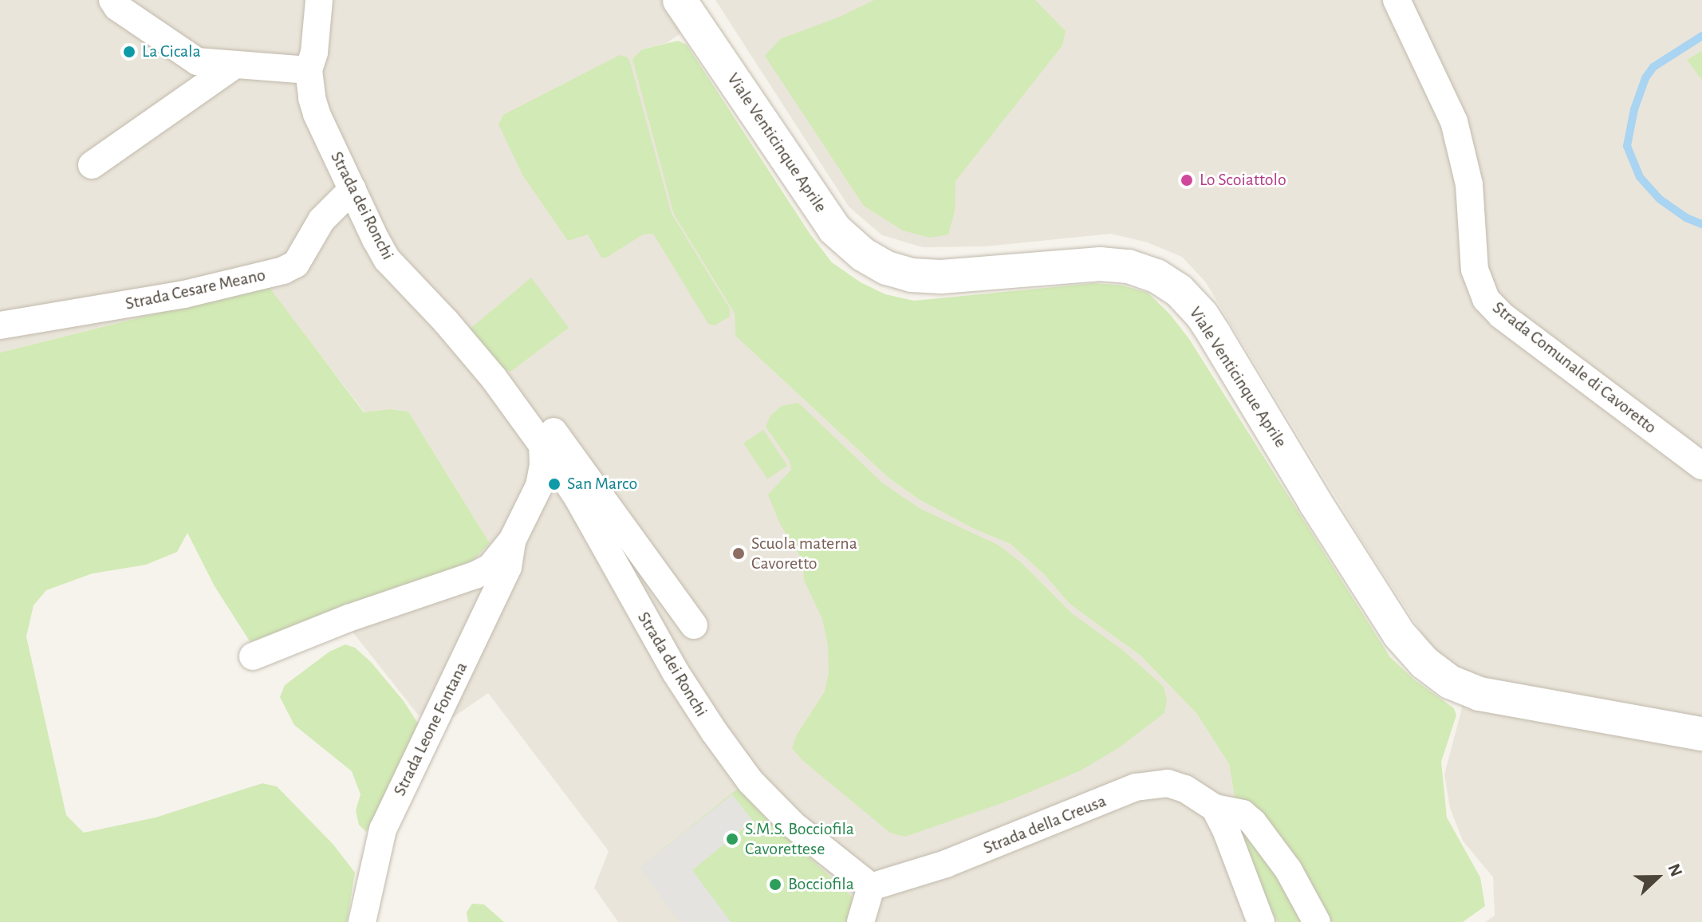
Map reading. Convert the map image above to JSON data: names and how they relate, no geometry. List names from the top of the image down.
{
  "streets": {
    "street": [
      "Viale Venticinque Aprile",
      "Strada dei Ronchi",
      "Strada Cesare Meano",
      "Strada Comunale di Cavoretto",
      "Strada Leone Fontana",
      "Strada della Creusa"
    ]
  },
  "crossings": [
    ["Strada dei Ronchi", "Strada Cesare Meano"],
    ["Strada dei Ronchi", "Strada Leone Fontana"],
    ["Strada dei Ronchi", "Strada della Creusa"]
  ],
  "places": [
    "La Cicala",
    "Lo Scoiattolo",
    "San Marco",
    "Scuola materna Cavoretto",
    "S.M.S. Bocciofila Cavorettese",
    "Bocciofila"
  ],
  "north": "right"
}
